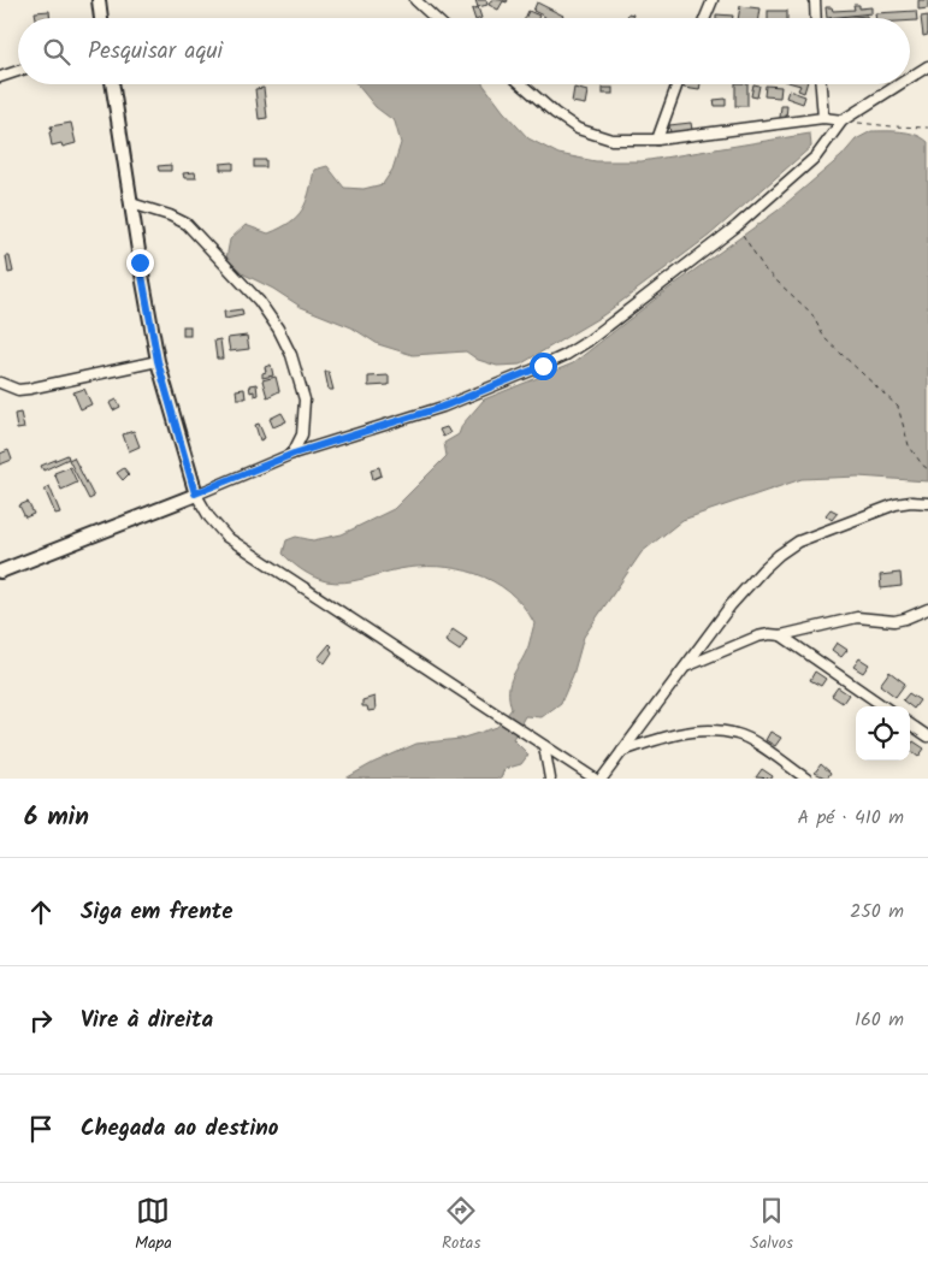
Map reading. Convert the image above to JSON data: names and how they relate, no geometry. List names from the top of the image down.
{
  "page": {
    "search": "Pesquisar aqui",
    "heading": ["6 min", "A pé · 410 m"],
    "list": [
      ["Siga em frente", "250 m"],
      ["Vire à direita", "160 m"],
      "Chegada ao destino"
    ],
    "nav": ["Mapa", "Rotas", "Salvos"]
  }
}
